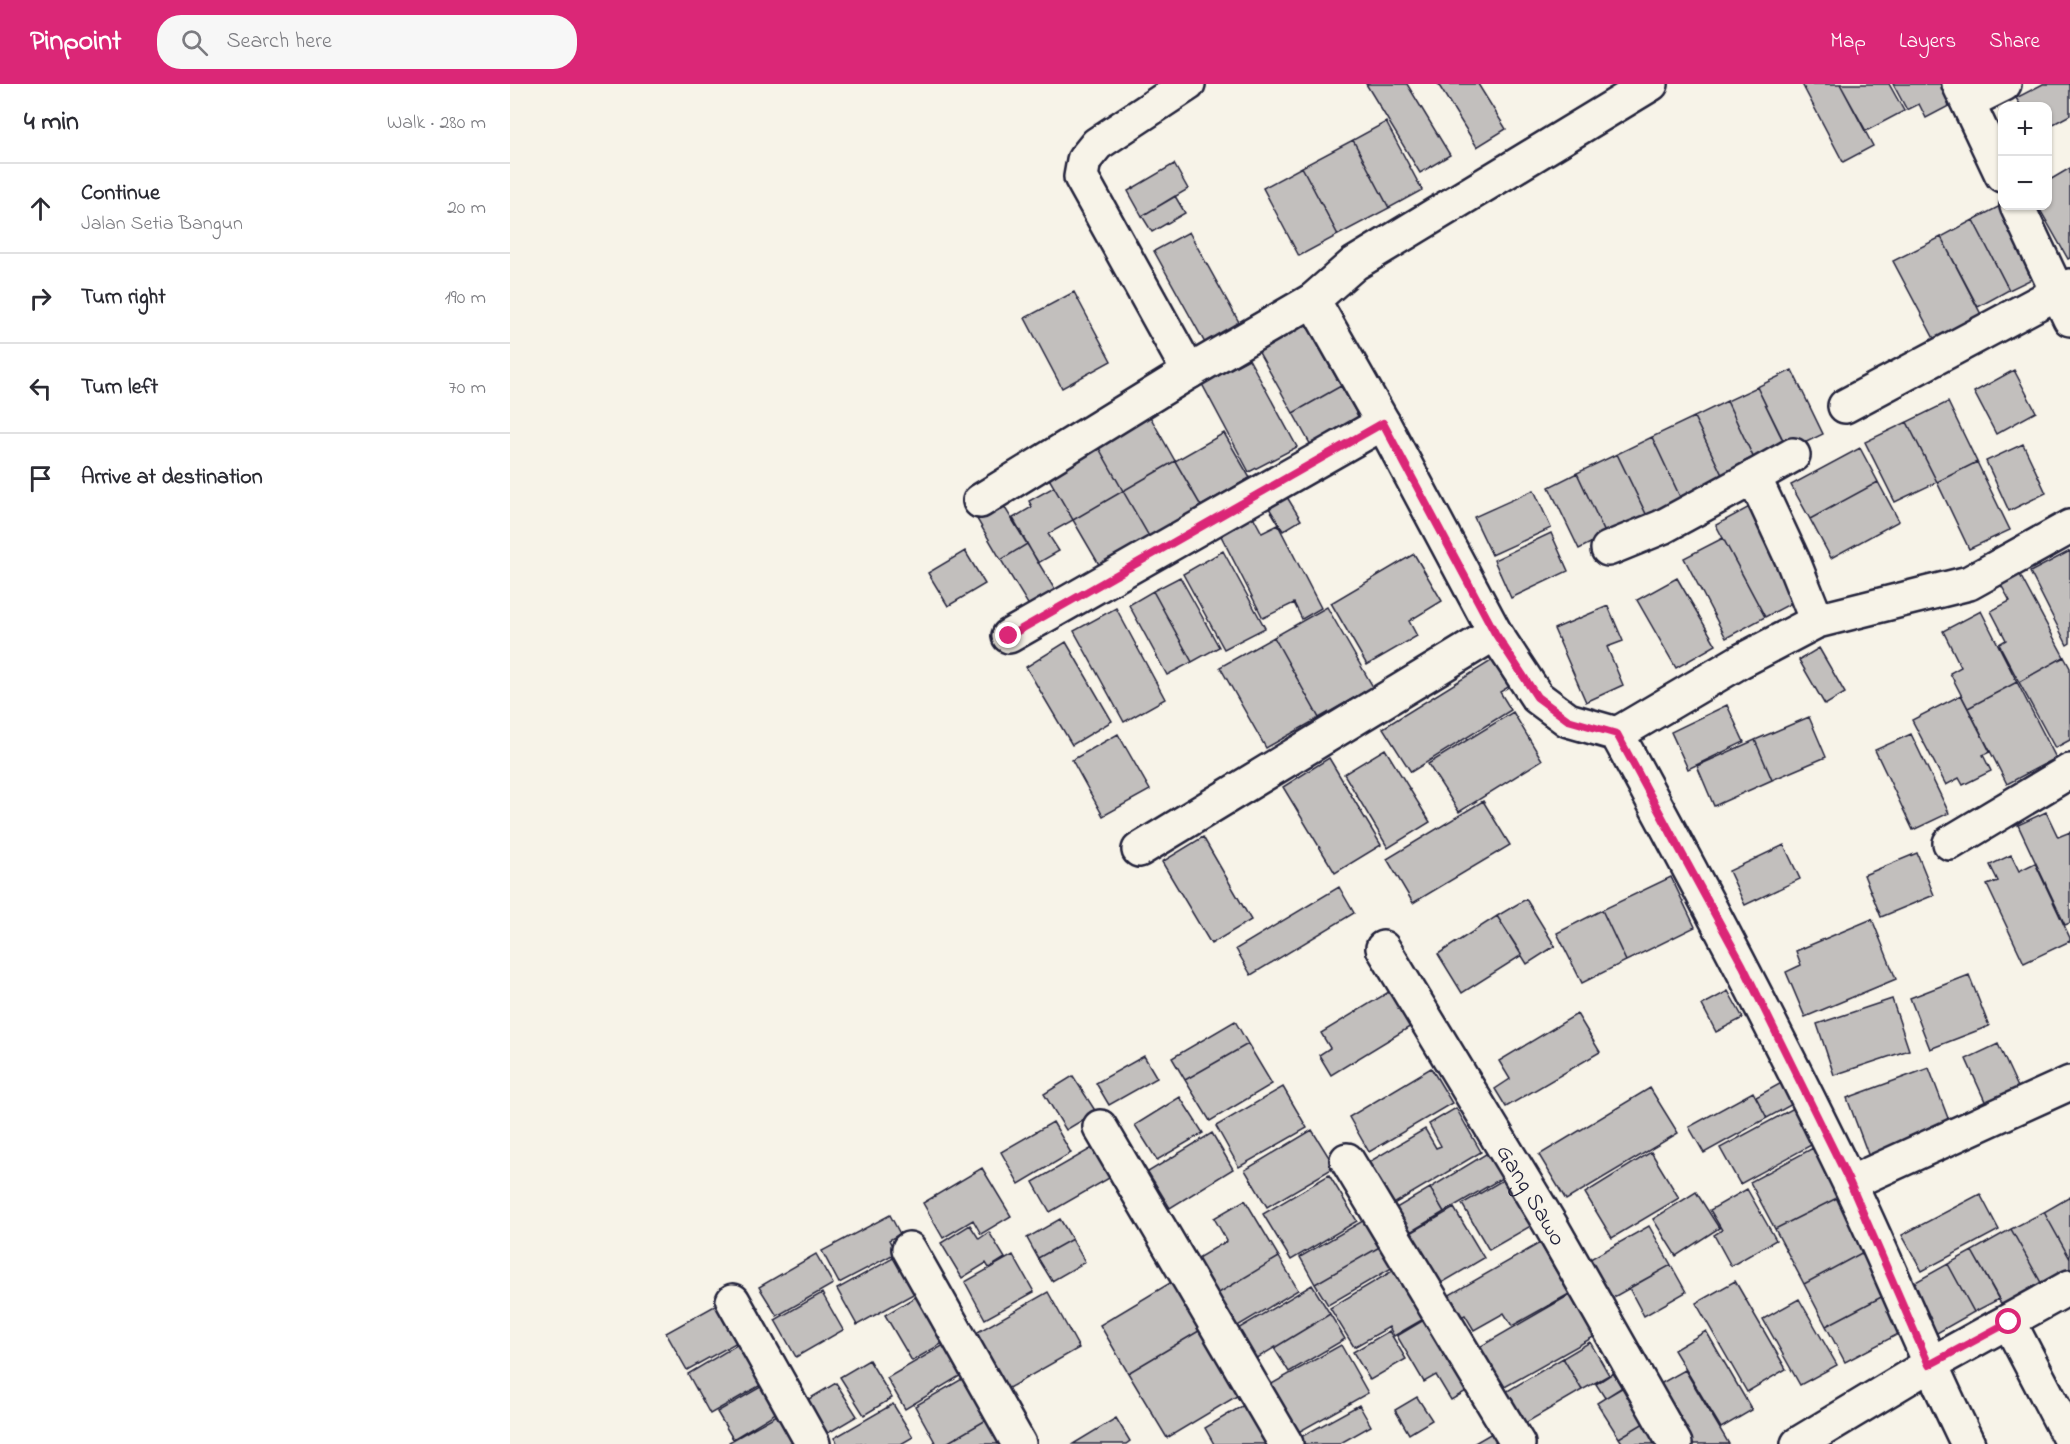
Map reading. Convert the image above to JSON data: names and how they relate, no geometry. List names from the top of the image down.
{
  "streets": {
    "street": ["Gang Sawo"]
  },
  "page": {
    "header": "Pinpoint",
    "search": "Search here",
    "nav": ["Map", "Layers", "Share"],
    "heading": ["4 min", "Walk · 280 m"],
    "map_buttons": ["+", "−"],
    "list": [
      ["Continue", "Jalan Setia Bangun", "20 m"],
      ["Turn right", "190 m"],
      ["Turn left", "70 m"],
      "Arrive at destination"
    ]
  }
}
